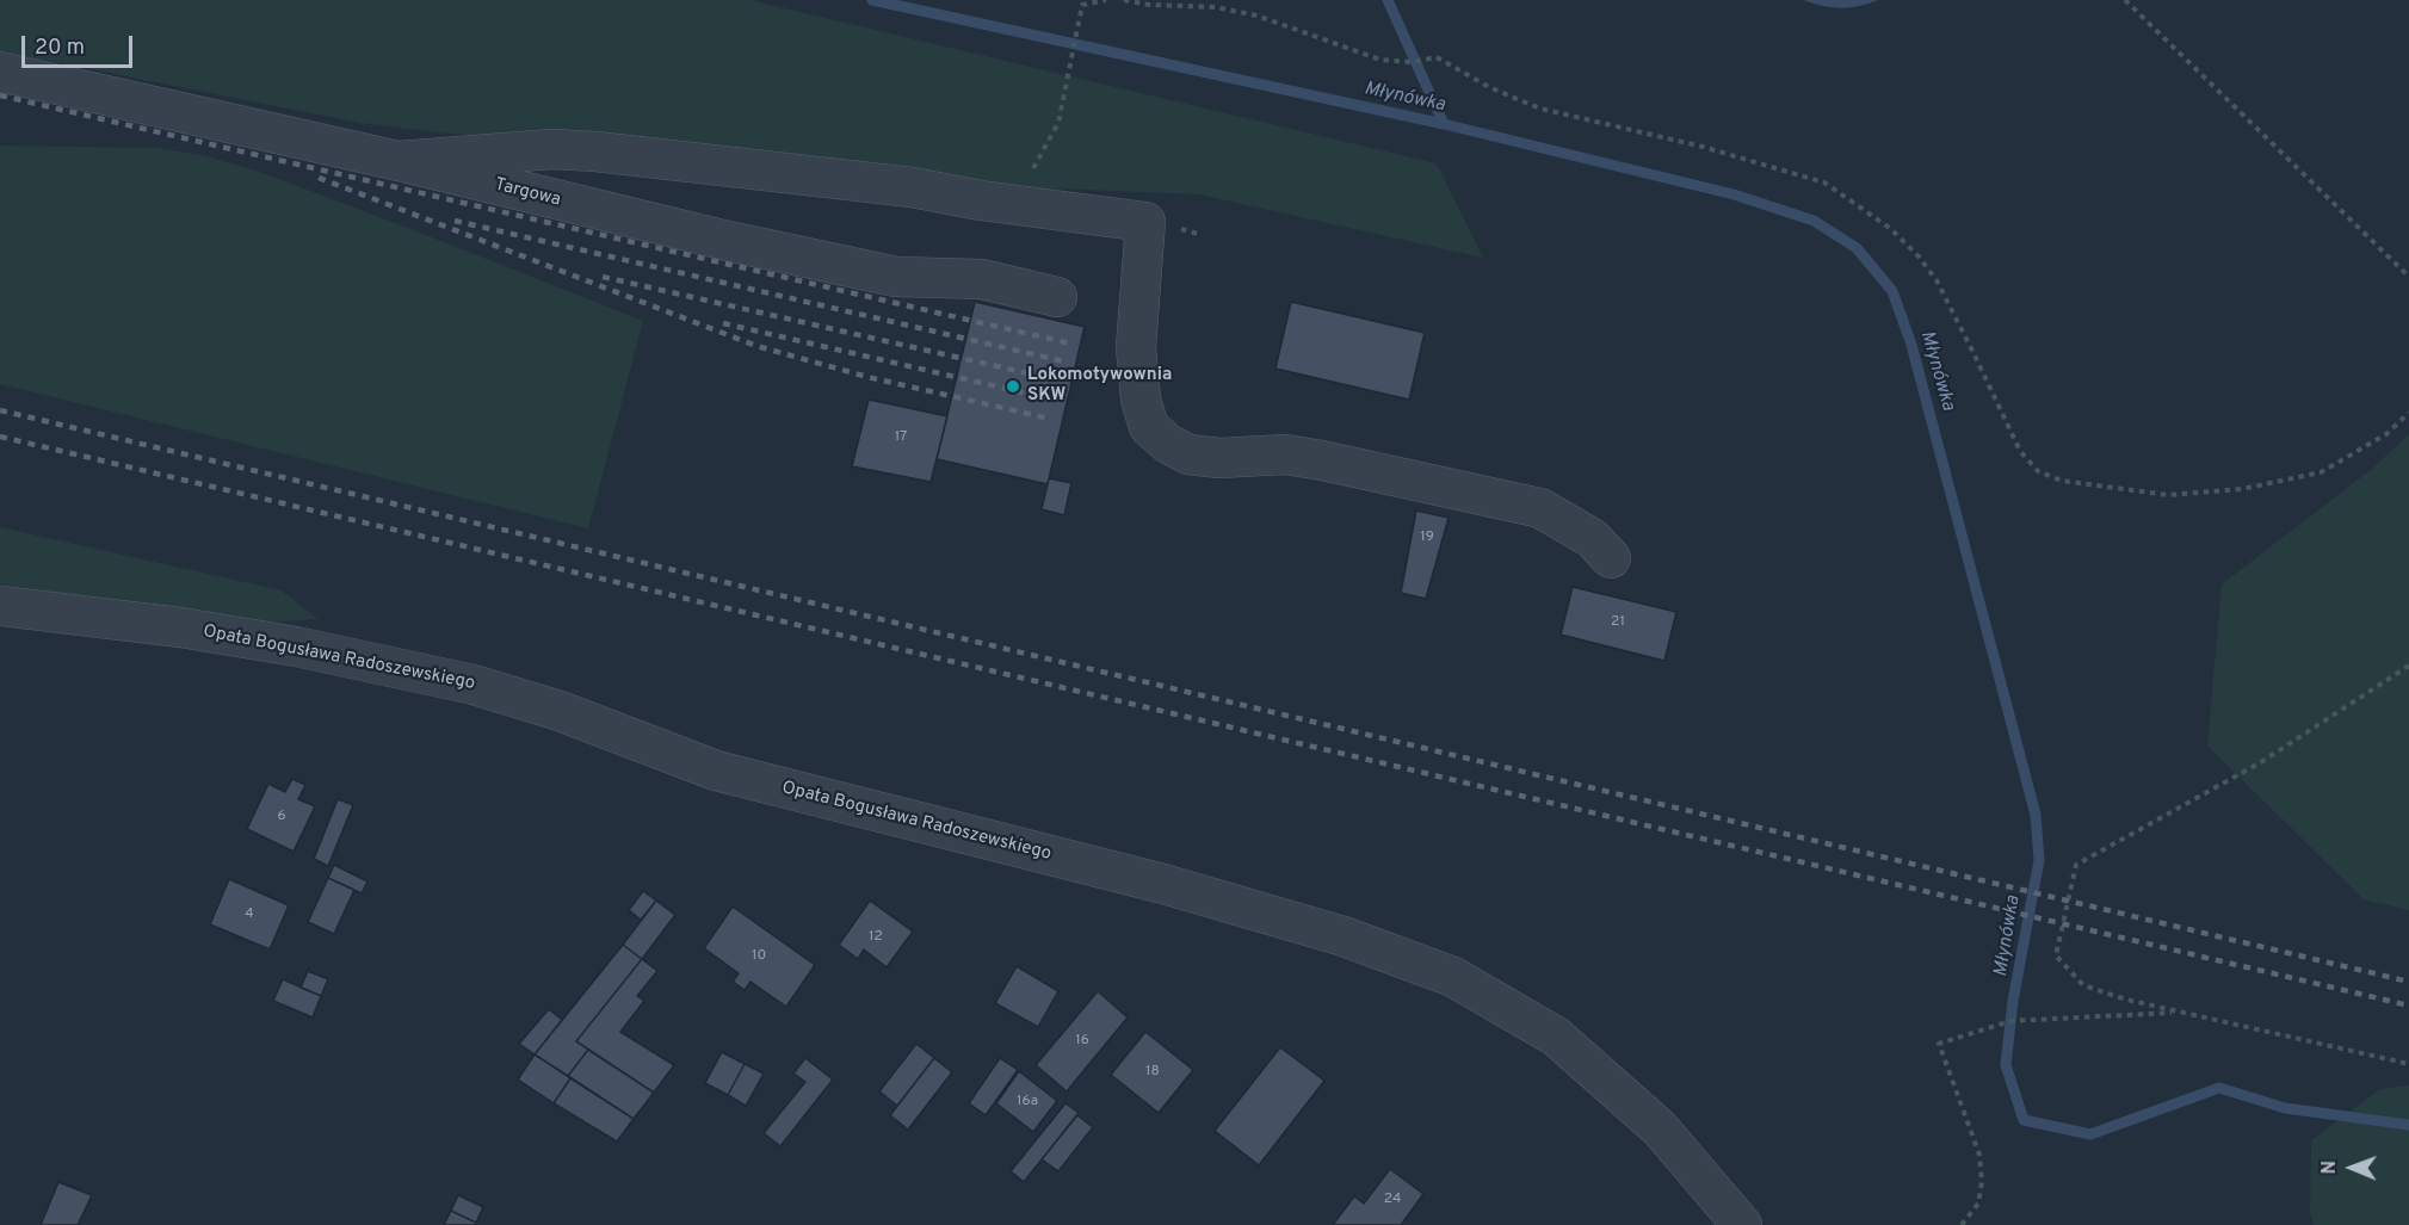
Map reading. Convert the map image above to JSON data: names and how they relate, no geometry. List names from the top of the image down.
{
  "streets": {
    "street": ["Targowa", "Opata Bogusława Radoszewskiego"]
  },
  "water": ["Młynówka"],
  "places": ["Lokomotywownia SKW"],
  "house_numbers": [
    "17",
    "19",
    "21",
    "6",
    "4",
    "12",
    "10",
    "16",
    "18",
    "16a",
    "24"
  ],
  "scale_bar": "20 m",
  "north": "left"
}
